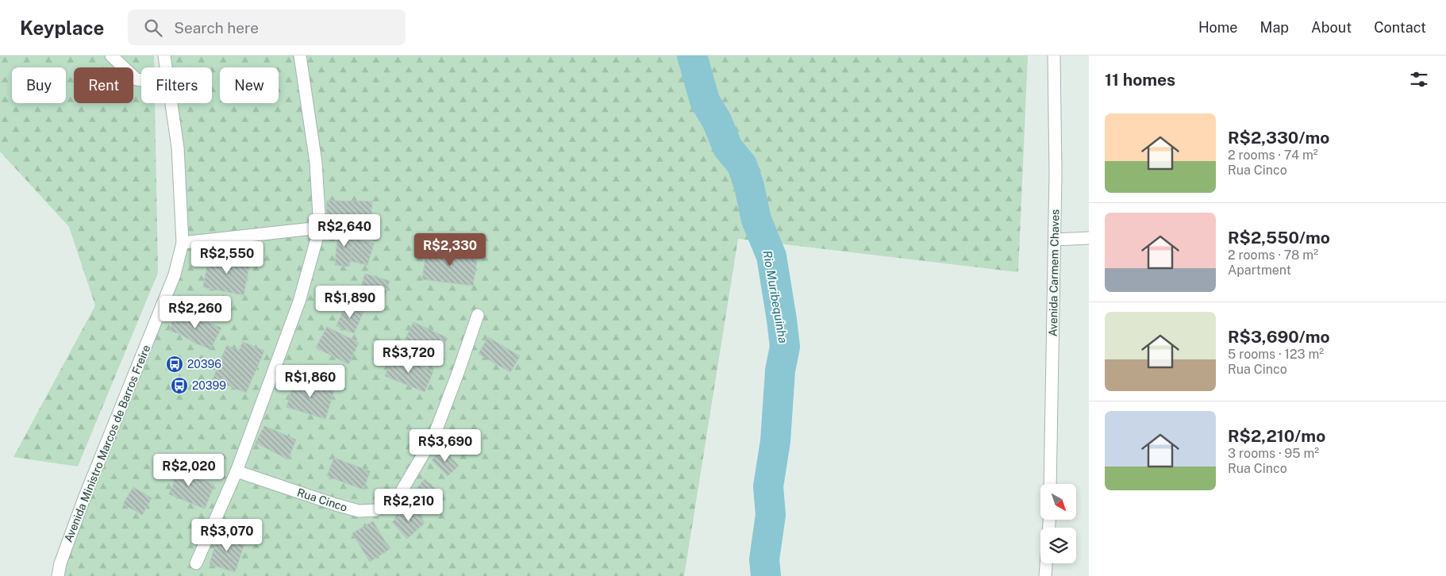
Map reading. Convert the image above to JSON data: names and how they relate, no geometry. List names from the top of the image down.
{
  "streets": {
    "street": ["Avenida Carmem Chaves", "Avenida Ministro Marcos de Barros Freire", "Rua Cinco"]
  },
  "water": ["Rio Muribequinha"],
  "places": {
    "bus stop": ["20396", "20399"]
  },
  "north": "bottom right",
  "page": {
    "header": "Keyplace",
    "search": "Search here",
    "nav": [
      "Home",
      "Map",
      "About",
      "Contact"
    ],
    "heading": "11 homes",
    "chip": [
      "Buy",
      "Rent",
      "Filters",
      "New"
    ],
    "list": [
      {
        "name": "R$2,330/mo",
        "note": "2 rooms · 74 m² · Rua Cinco"
      },
      {
        "name": "R$2,550/mo",
        "note": "2 rooms · 78 m² · Apartment"
      },
      {
        "name": "R$3,690/mo",
        "note": "5 rooms · 123 m² · Rua Cinco"
      },
      {
        "name": "R$2,210/mo",
        "note": "3 rooms · 95 m² · Rua Cinco"
      }
    ],
    "price": [
      "R$2,640",
      "R$2,330",
      "R$2,550",
      "R$1,890",
      "R$2,260",
      "R$3,720",
      "R$1,860",
      "R$3,690",
      "R$2,020",
      "R$2,210",
      "R$3,070"
    ]
  }
}
